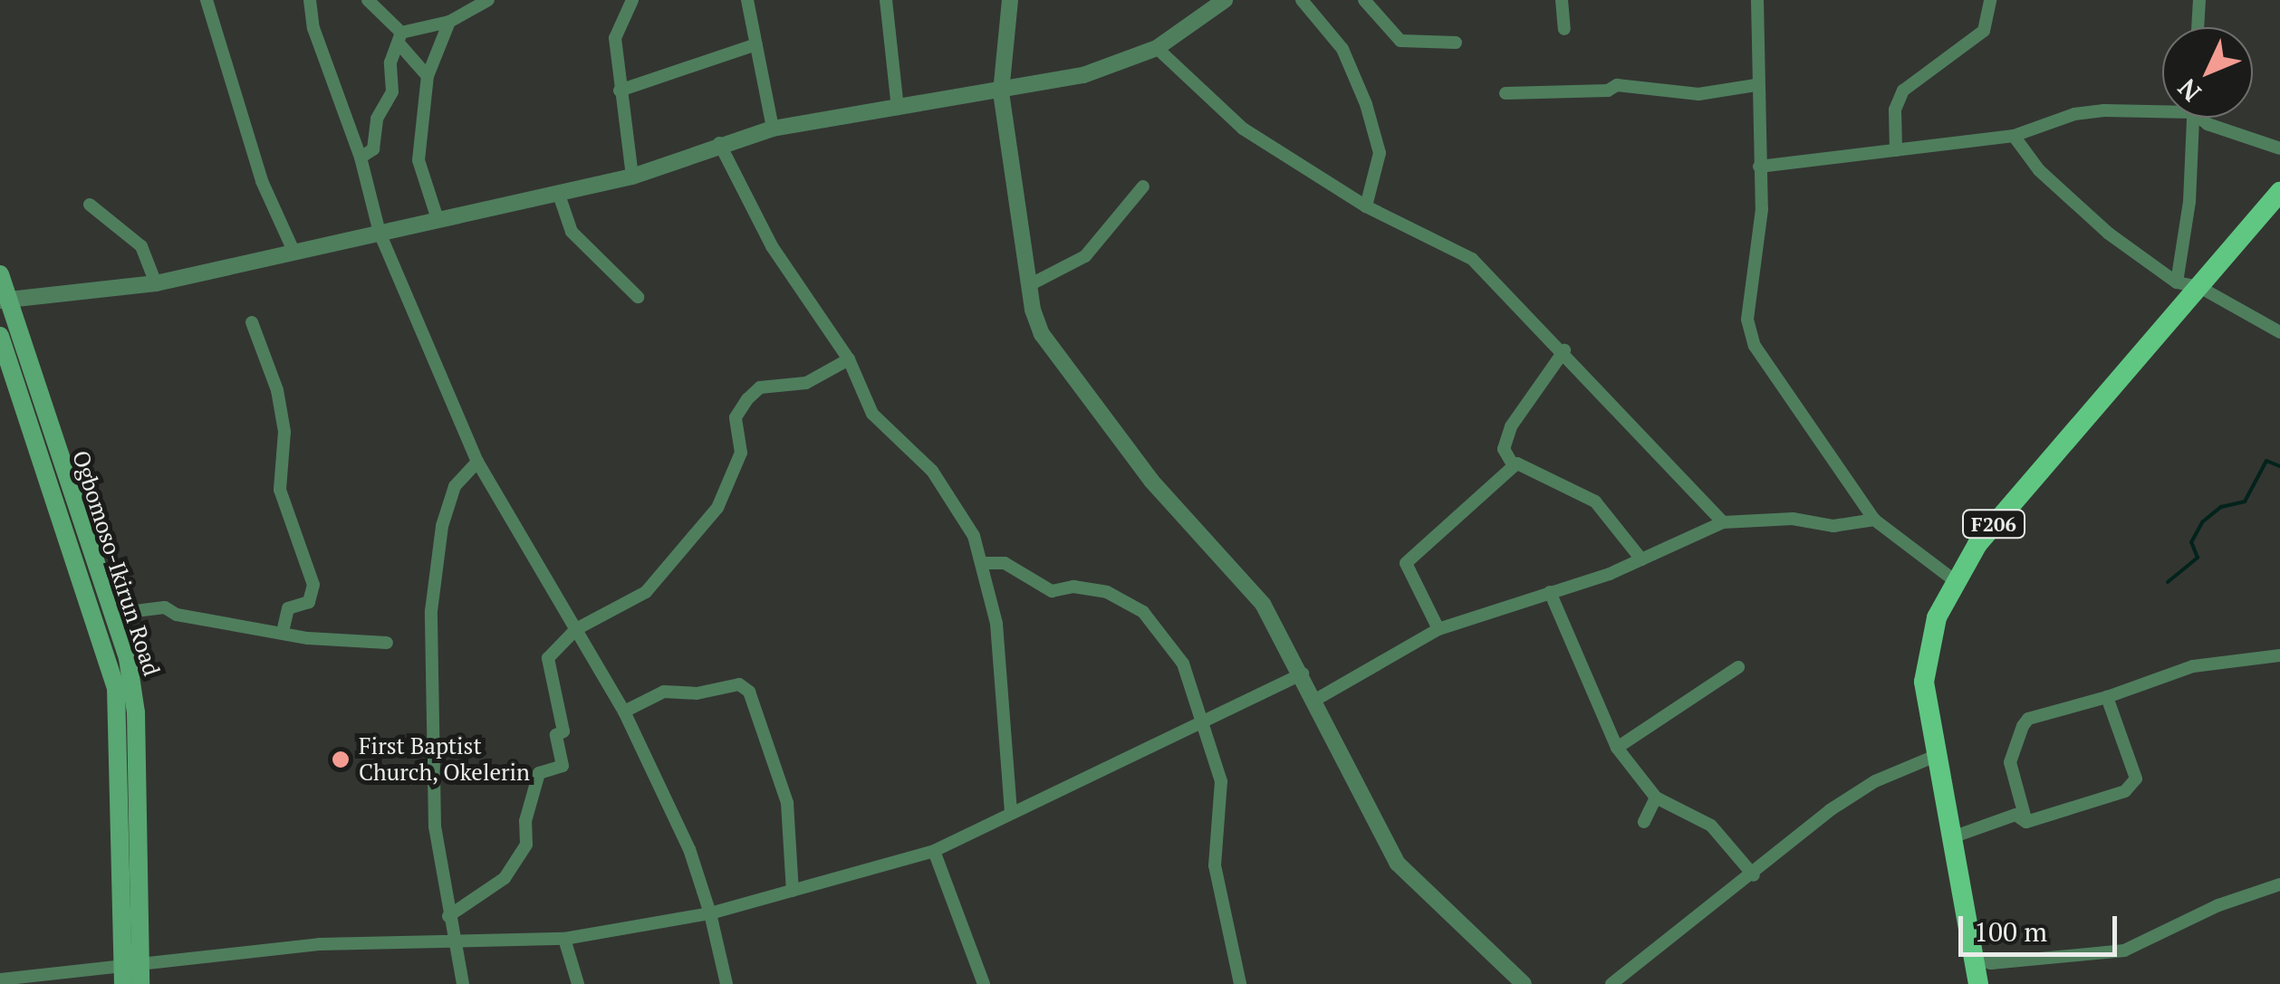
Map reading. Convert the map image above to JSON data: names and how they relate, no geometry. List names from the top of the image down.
{
  "streets": {
    "main road": ["F206", "Ogbomoso-Ikirun Road"]
  },
  "places": ["First Baptist Church, Okelerin"],
  "scale_bar": "100 m",
  "north": "bottom left"
}
